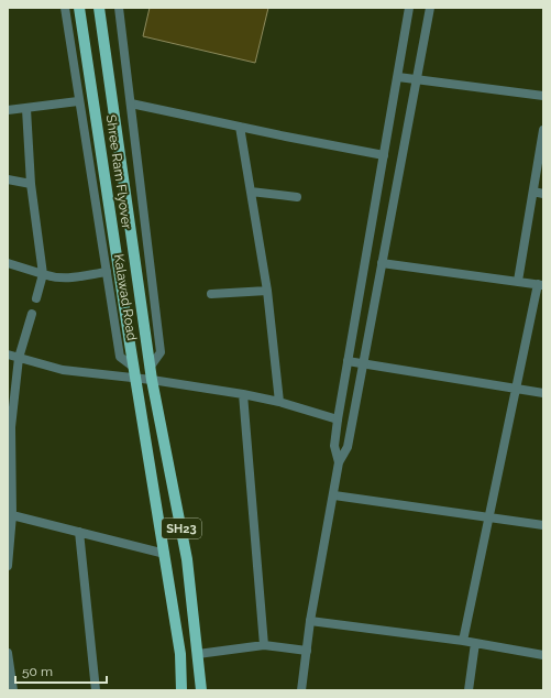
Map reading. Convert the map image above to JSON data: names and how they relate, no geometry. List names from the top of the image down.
{
  "streets": {
    "main road": ["Shree Ram Flyover", "SH23"],
    "street": ["Kalawad Road"]
  },
  "crossings": [
    ["Shree Ram Flyover", "Kalawad Road"],
    ["Shree Ram Flyover", "SH23"],
    ["Kalawad Road", "SH23"]
  ],
  "scale_bar": "50 m"
}
